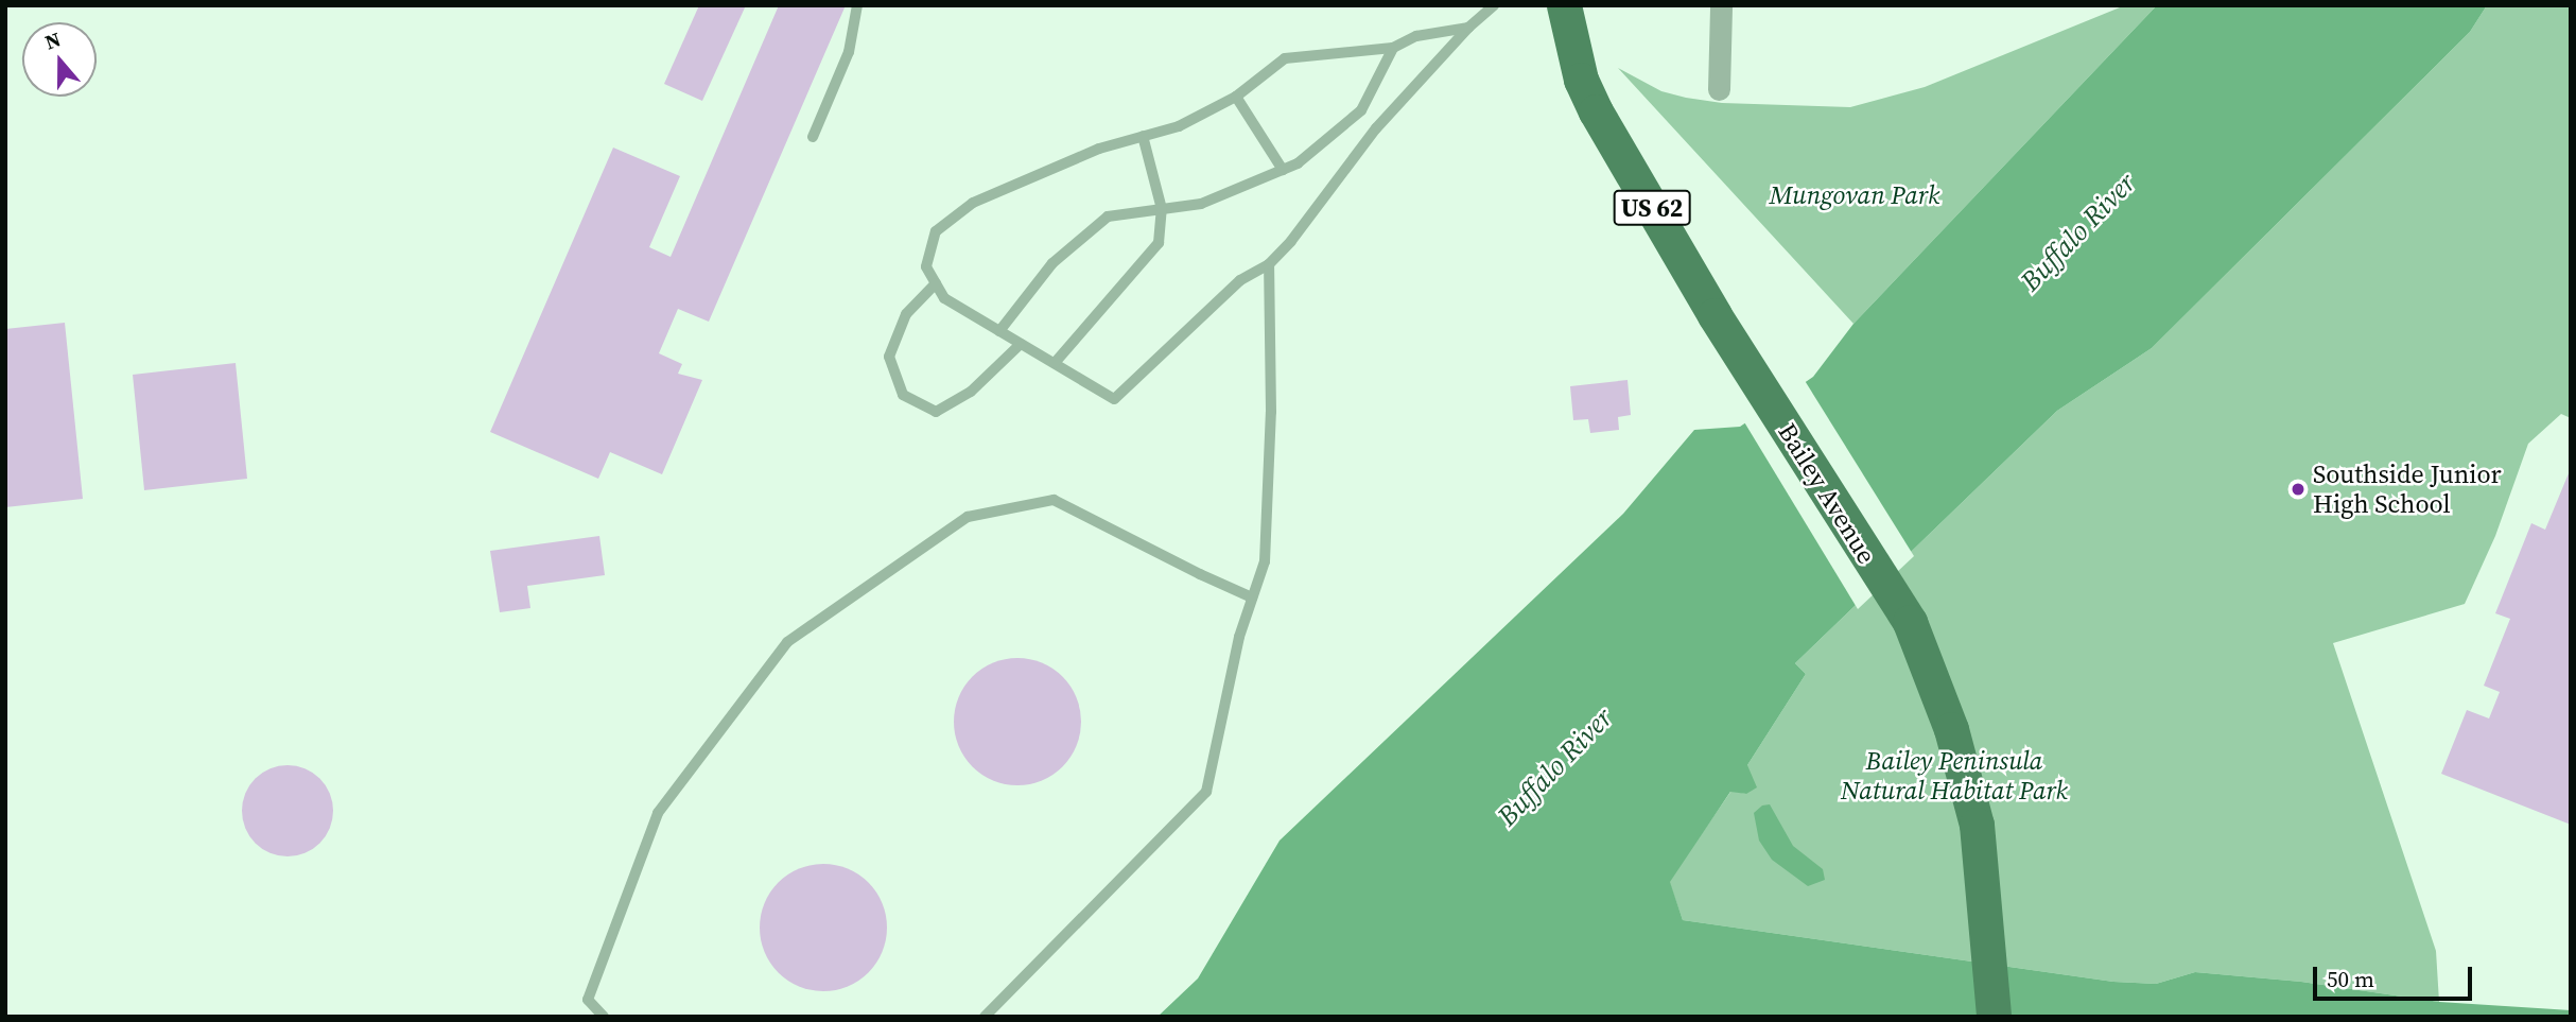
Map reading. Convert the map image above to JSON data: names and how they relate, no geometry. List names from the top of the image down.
{
  "streets": {
    "main road": ["US 62", "Bailey Avenue"]
  },
  "water": ["Buffalo River"],
  "parks": ["Mungovan Park", "Bailey Peninsula Natural Habitat Park"],
  "places": ["Southside Junior High School"],
  "scale_bar": "50 m",
  "north": "top"
}
